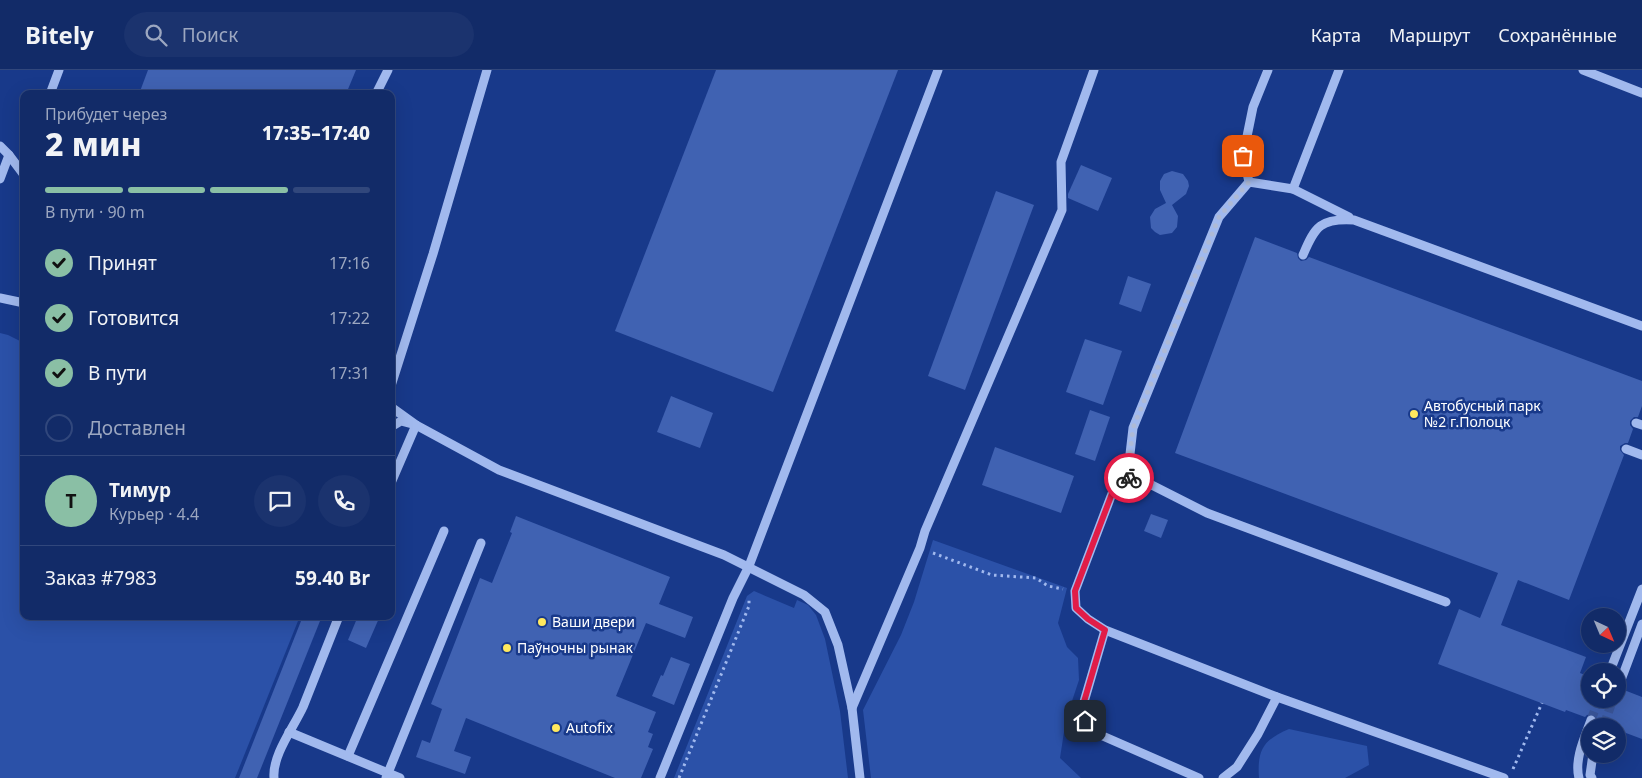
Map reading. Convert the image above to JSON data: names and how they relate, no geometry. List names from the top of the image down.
{
  "places": [
    "Автобусный парк №2 г.Полоцк",
    "Ваши двери",
    "Паўночны рынак",
    "Autofix"
  ],
  "north": "bottom right",
  "page": {
    "header": "Bitely",
    "search": "Поиск",
    "nav": ["Карта", "Маршрут", "Сохранённые"],
    "heading": ["2 мин", "Прибудет через", "17:35–17:40"],
    "panel": [
      "Тимур",
      "Курьер · 4.4",
      "Заказ #7983",
      "59.40 Br"
    ],
    "bar": "В пути · 90 m",
    "list": [
      ["Принят", "17:16"],
      ["Готовится", "17:22"],
      ["В пути", "17:31"],
      "Доставлен"
    ],
    "round": "Т"
  }
}
